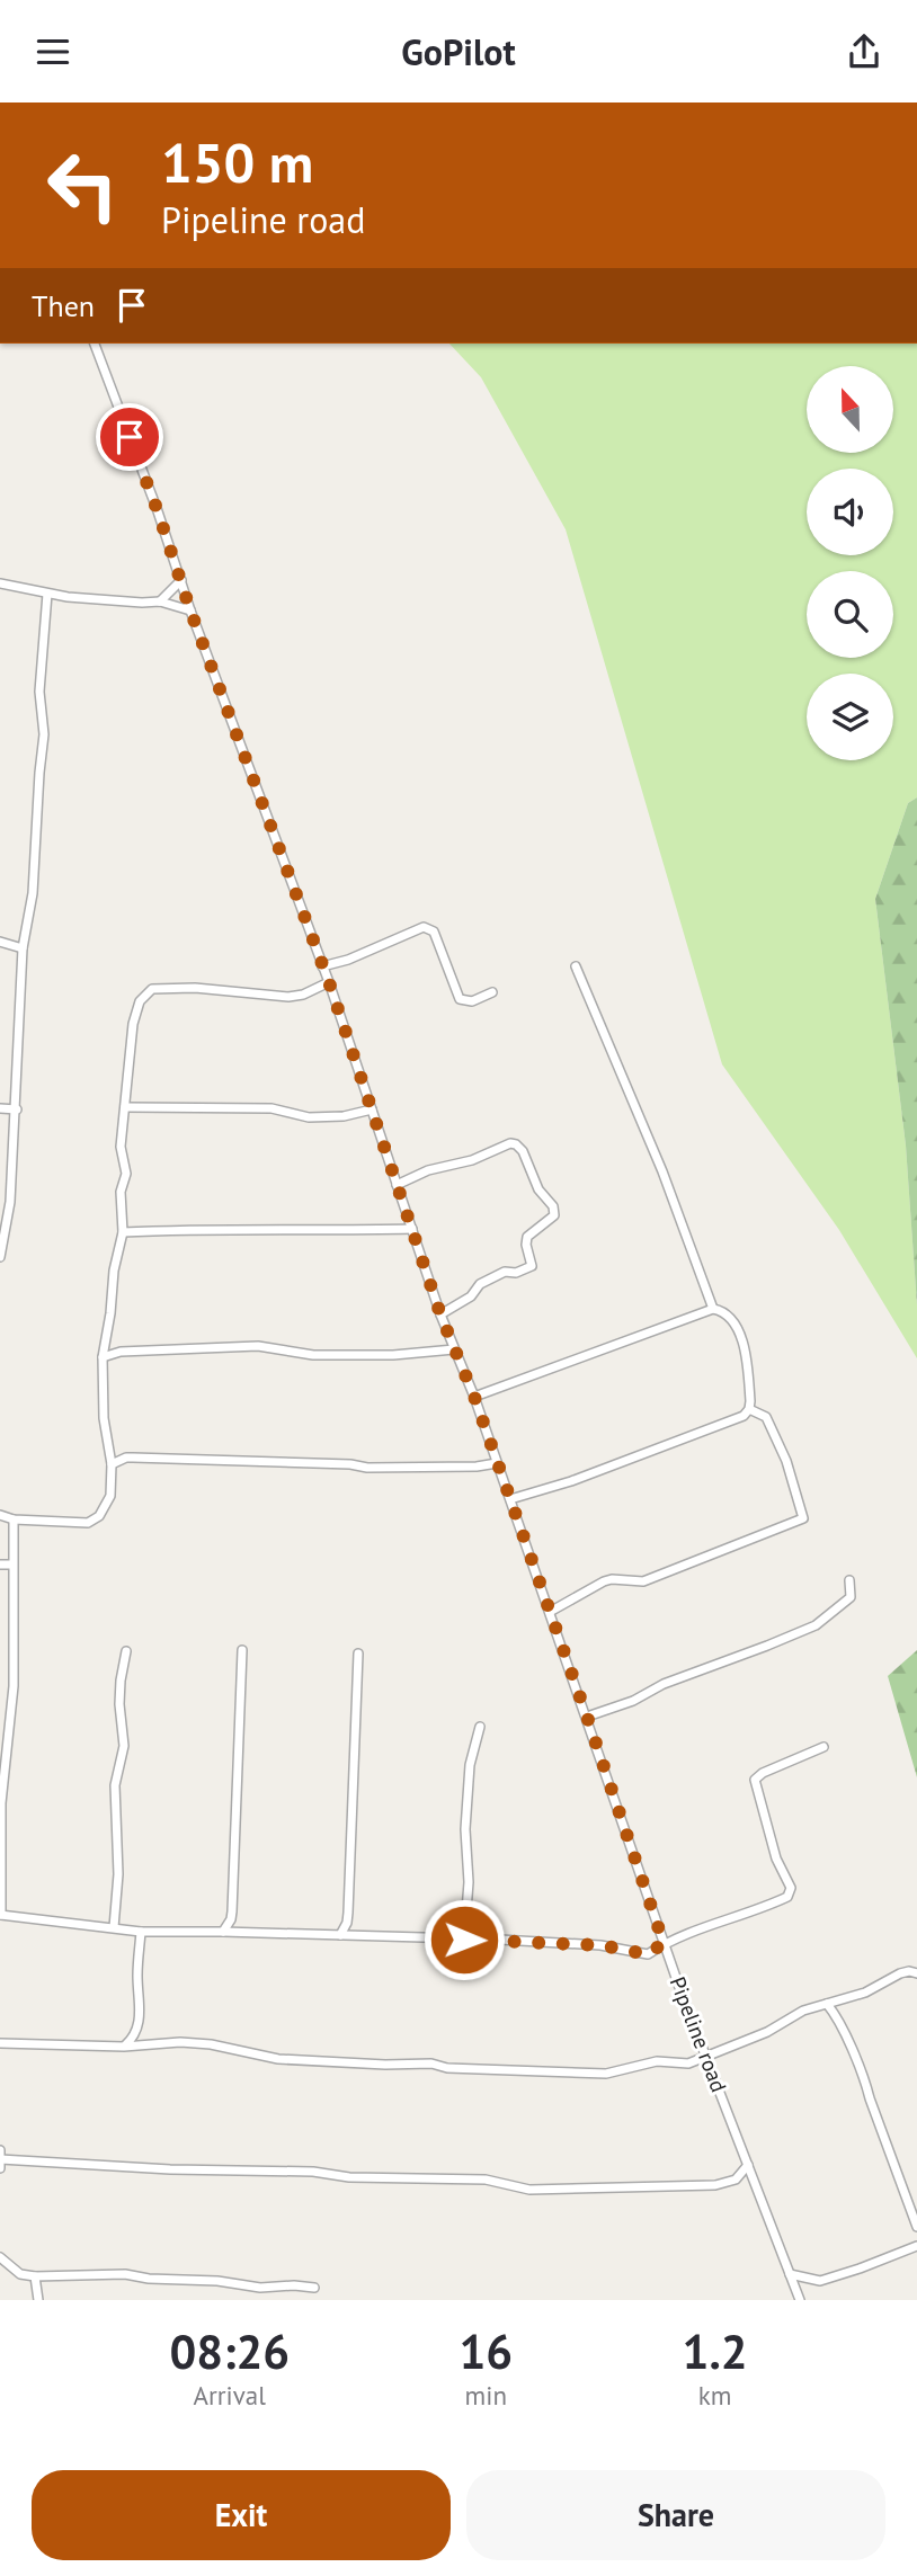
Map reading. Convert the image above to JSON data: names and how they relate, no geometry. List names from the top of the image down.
{
  "streets": {
    "street": ["Pipeline road"]
  },
  "north": "top",
  "page": {
    "header": "GoPilot",
    "turn": ["150 m", "Pipeline road"],
    "then": "Then",
    "eta": [
      "08:26",
      "Arrival",
      "16",
      "min",
      "1.2",
      "km"
    ],
    "buttons": ["Exit", "Share"]
  }
}
